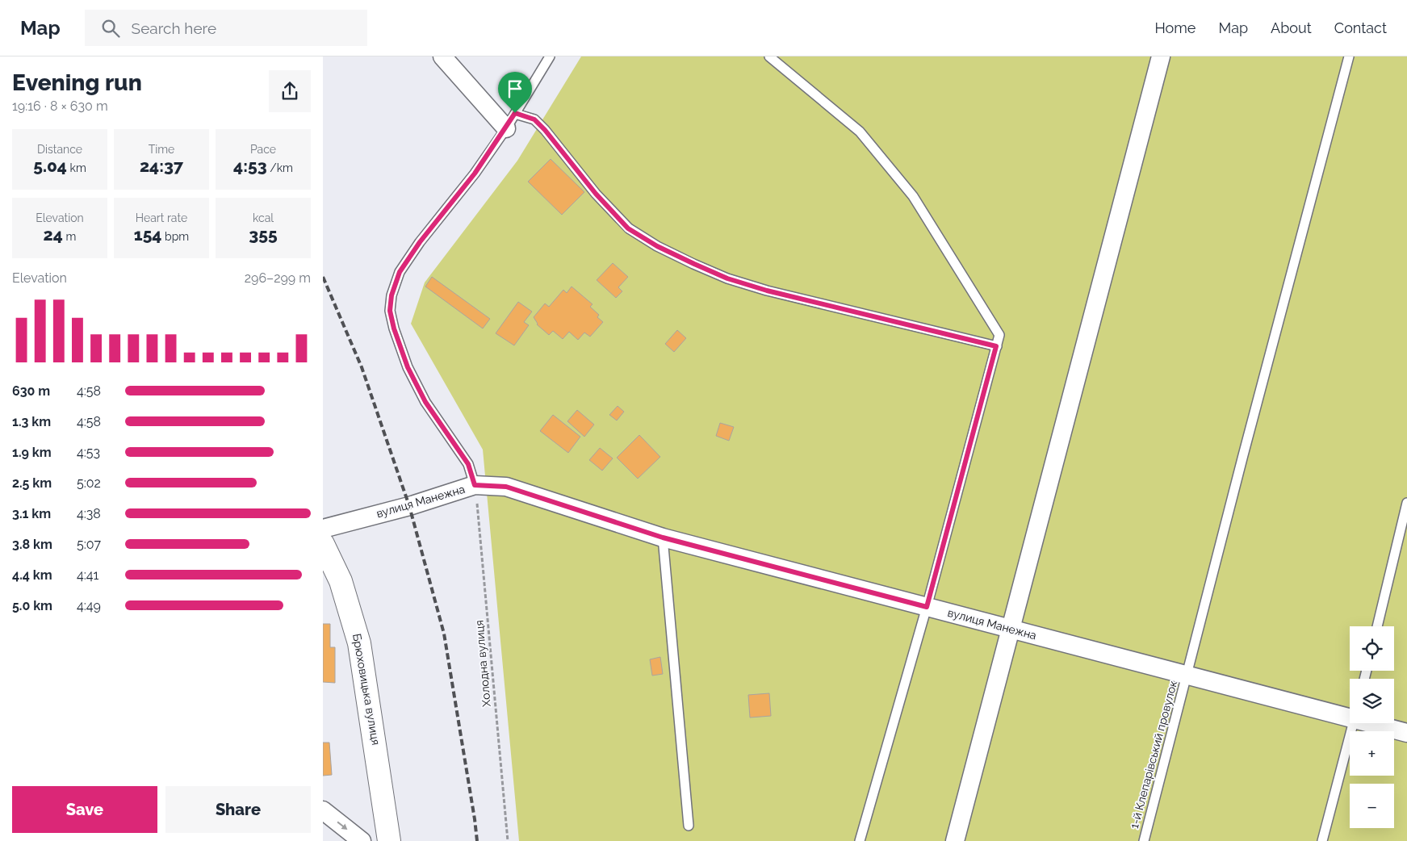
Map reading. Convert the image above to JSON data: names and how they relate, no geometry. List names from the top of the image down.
{
  "streets": {
    "main road": ["Брюховицька вулиця"],
    "street": ["вулиця Манежна"],
    "lane": ["1-й Клепарівський провулок"],
    "path": ["Холодна вулиця"]
  },
  "crossings": [
    ["вулиця Манежна", "Холодна вулиця"],
    ["вулиця Манежна", "1-й Клепарівський провулок"]
  ],
  "page": {
    "header": "Map",
    "search": "Search here",
    "nav": [
      "Home",
      "Map",
      "About",
      "Contact"
    ],
    "heading": ["Evening run", "19:16 · 8 × 630 m"],
    "stats": [
      ["Distance", "5.04 km"],
      ["Time", "24:37"],
      ["Pace", "4:53 /km"],
      ["Elevation", "24 m"],
      ["Heart rate", "154 bpm"],
      ["kcal", "355"]
    ],
    "chart": ["Elevation", "296–299 m"],
    "list": [
      {
        "name": "630 m",
        "note": "4:58"
      },
      {
        "name": "1.3 km",
        "note": "4:58"
      },
      {
        "name": "1.9 km",
        "note": "4:53"
      },
      {
        "name": "2.5 km",
        "note": "5:02"
      },
      {
        "name": "3.1 km",
        "note": "4:38"
      },
      {
        "name": "3.8 km",
        "note": "5:07"
      },
      {
        "name": "4.4 km",
        "note": "4:41"
      },
      {
        "name": "5.0 km",
        "note": "4:49"
      }
    ],
    "map_buttons": ["+", "−"],
    "buttons": ["Save", "Share"]
  }
}
